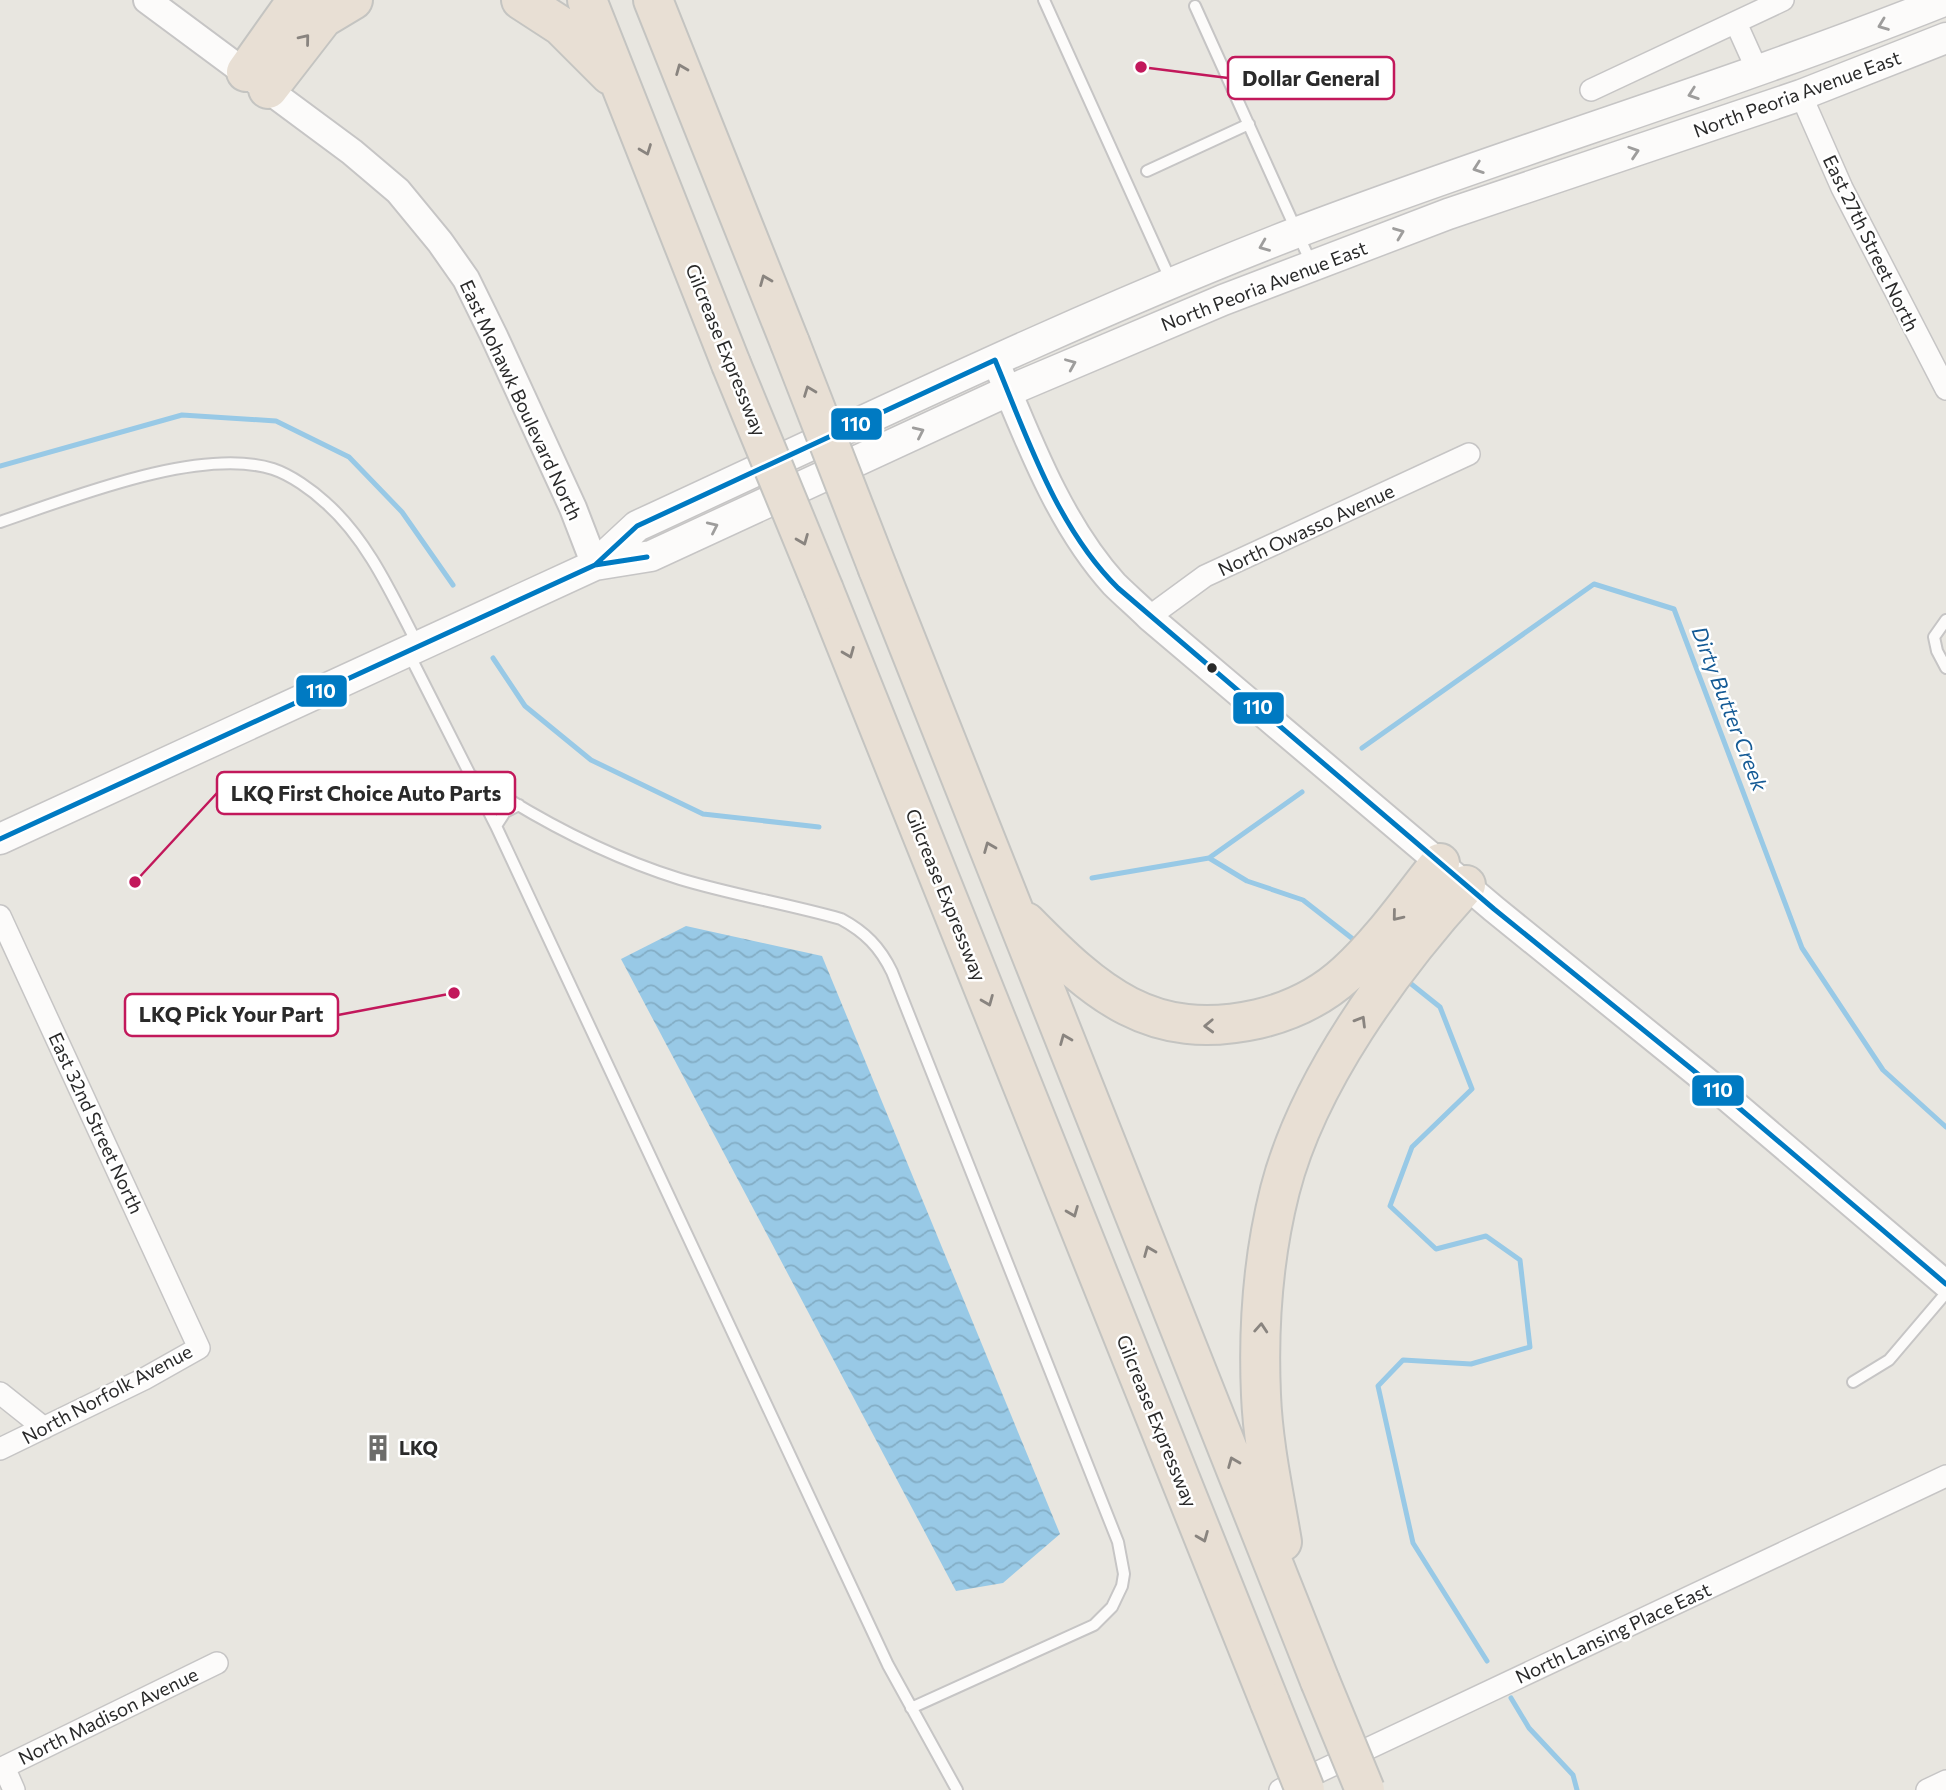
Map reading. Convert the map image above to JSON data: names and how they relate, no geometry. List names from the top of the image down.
{
  "streets": {
    "highway": ["Gilcrease Expressway"],
    "main road": ["North Peoria Avenue East"],
    "street": [
      "East 27th Street North",
      "East Mohawk Boulevard North",
      "North Owasso Avenue",
      "East 32nd Street North",
      "North Norfolk Avenue",
      "North Lansing Place East",
      "North Madison Avenue"
    ]
  },
  "crossings": [
    ["North Peoria Avenue East", "East 27th Street North"],
    ["North Peoria Avenue East", "East Mohawk Boulevard North"],
    ["East 32nd Street North", "North Norfolk Avenue"]
  ],
  "water": ["Dirty Butter Creek"],
  "places": {
    "other": ["Dollar General", "LKQ First Choice Auto Parts", "LKQ Pick Your Part"],
    "building": ["LKQ"]
  },
  "lines": ["transit line 110"]
}
